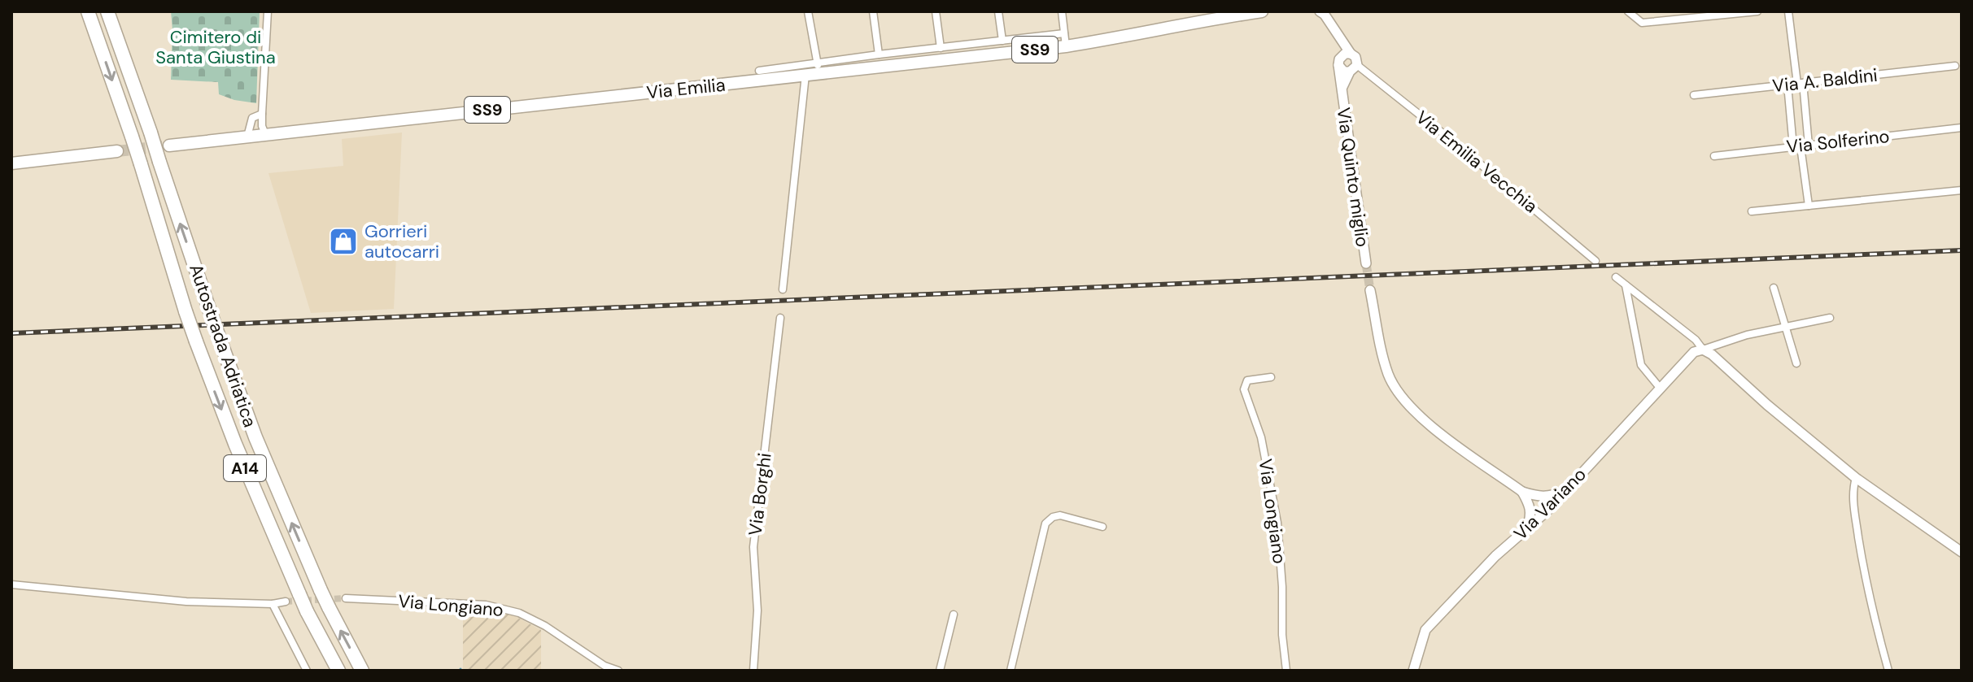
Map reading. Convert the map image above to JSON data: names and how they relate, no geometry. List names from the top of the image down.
{
  "streets": {
    "highway": ["Autostrada Adriatica", "A14"],
    "main road": ["SS9", "Via Emilia"],
    "street": [
      "Via A. Baldini",
      "Via Solferino",
      "Via Emilia Vecchia",
      "Via Quinto miglio",
      "Via Borghi",
      "Via Variano",
      "Via Longiano"
    ]
  },
  "crossings": [
    ["Via Emilia Vecchia", "Via Quinto miglio"]
  ],
  "parks": ["Cimitero di Santa Giustina"],
  "places": {
    "shop": ["Gorrieri autocarri"]
  }
}
